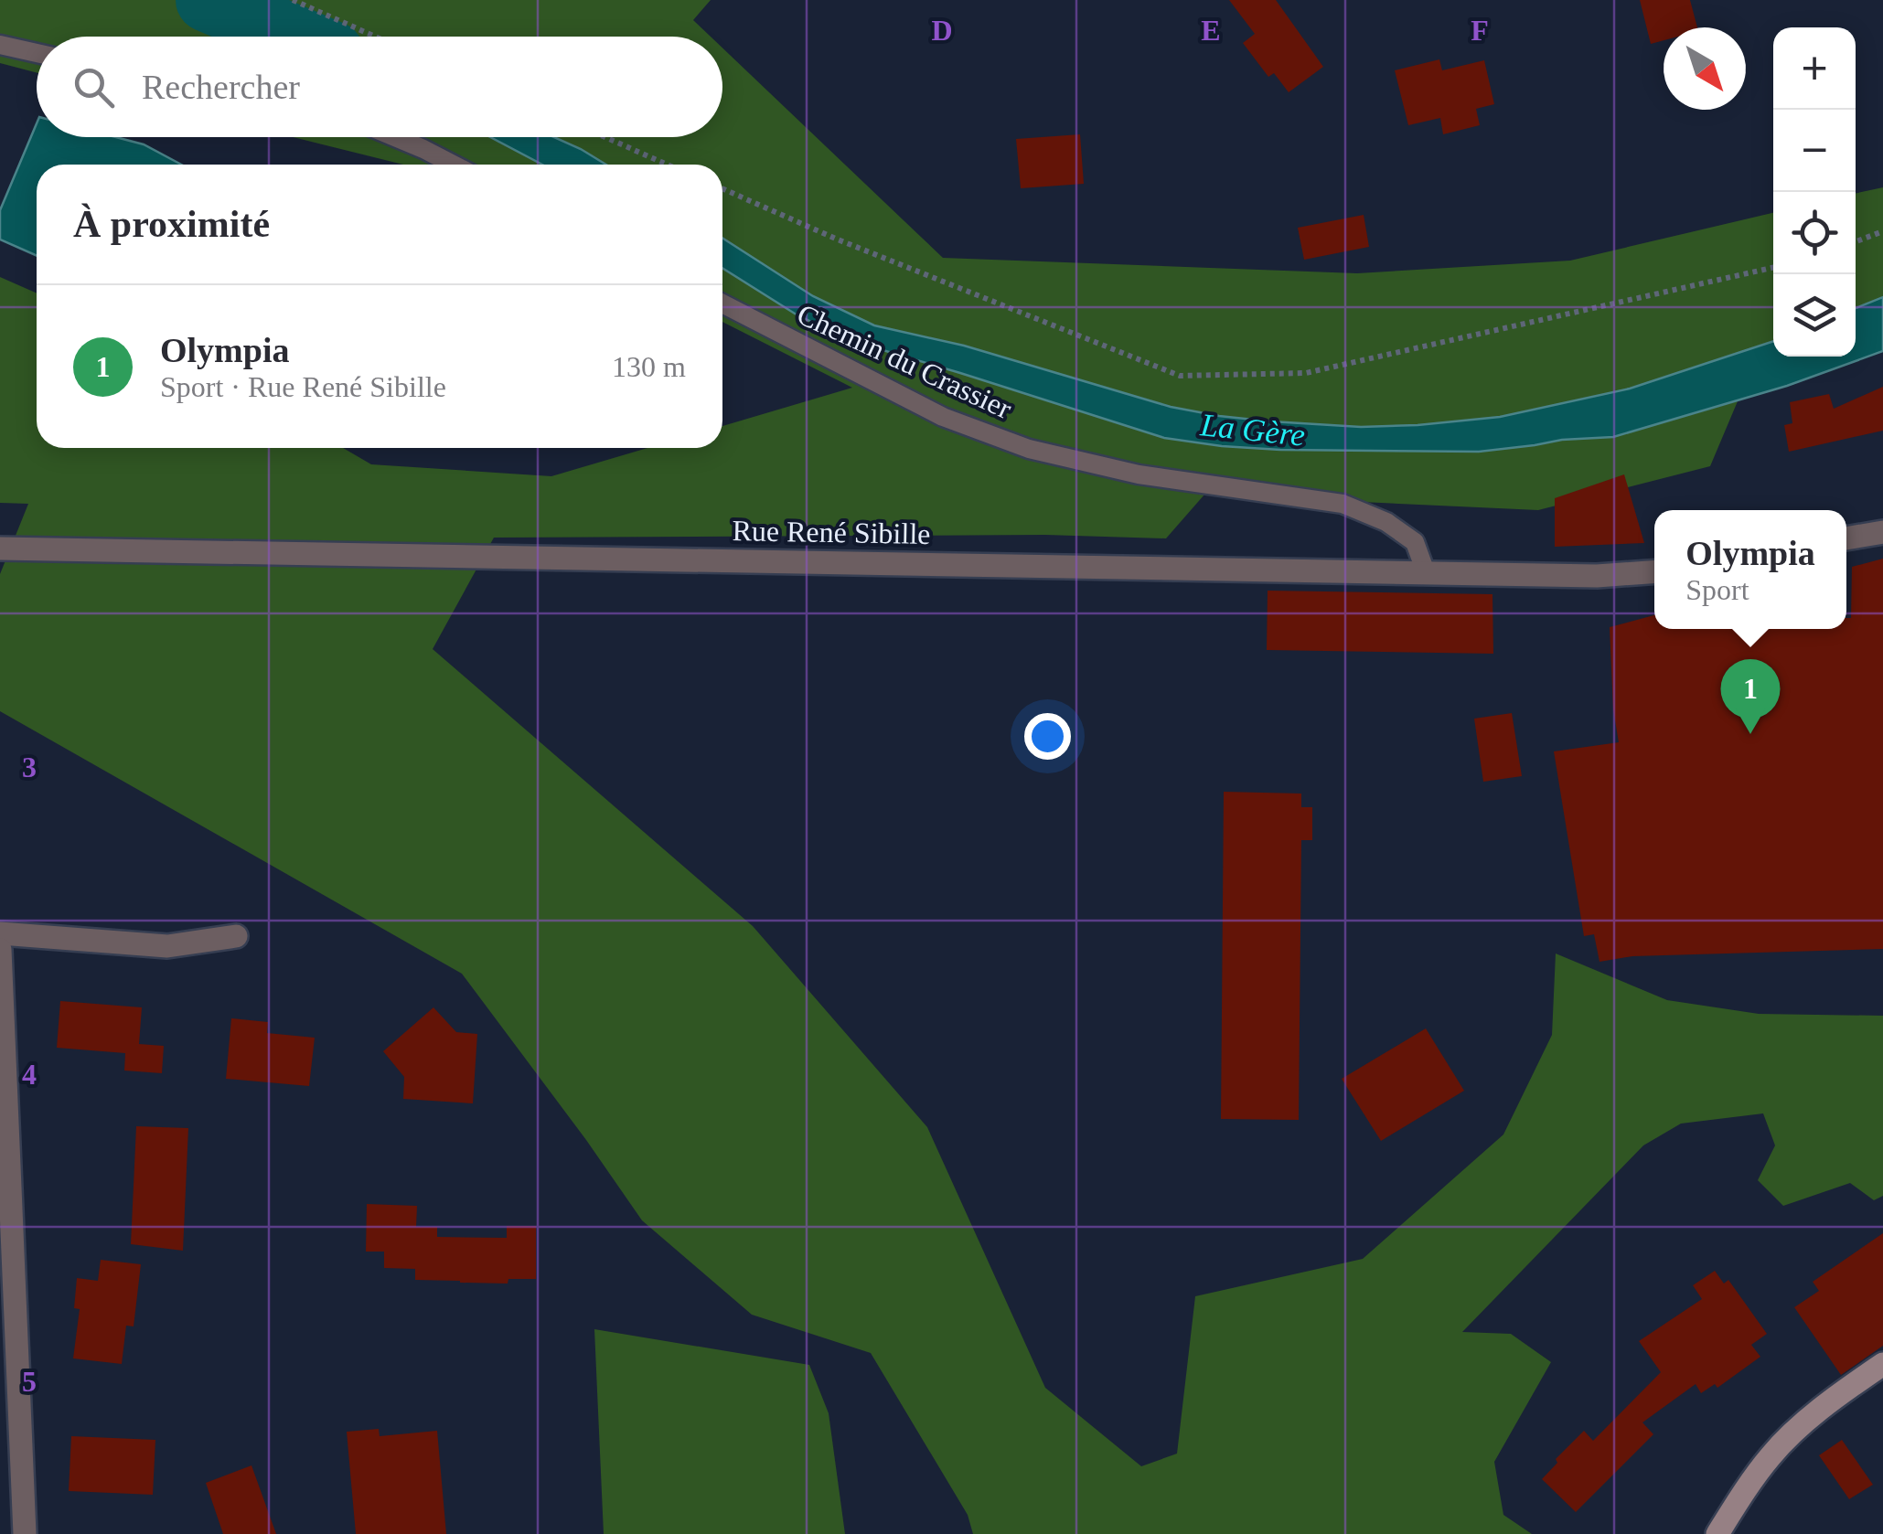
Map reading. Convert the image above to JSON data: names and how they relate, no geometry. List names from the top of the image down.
{
  "streets": {
    "street": ["Rue René Sibille"],
    "lane": ["Chemin du Crassier"]
  },
  "crossings": [
    ["Chemin du Crassier", "Rue René Sibille"]
  ],
  "water": ["La Gère"],
  "north": "bottom right",
  "page": {
    "map_buttons": ["+", "−"],
    "search": "Rechercher",
    "heading": "À proximité",
    "list": [
      {
        "mark": "1",
        "name": "Olympia",
        "note": "Sport · Rue René Sibille",
        "value": "130 m"
      }
    ],
    "popup": ["Olympia", "Sport"],
    "pins": "1"
  },
  "grid": {
    "columns": ["D", "E", "F"],
    "rows": ["3", "4", "5"]
  }
}
